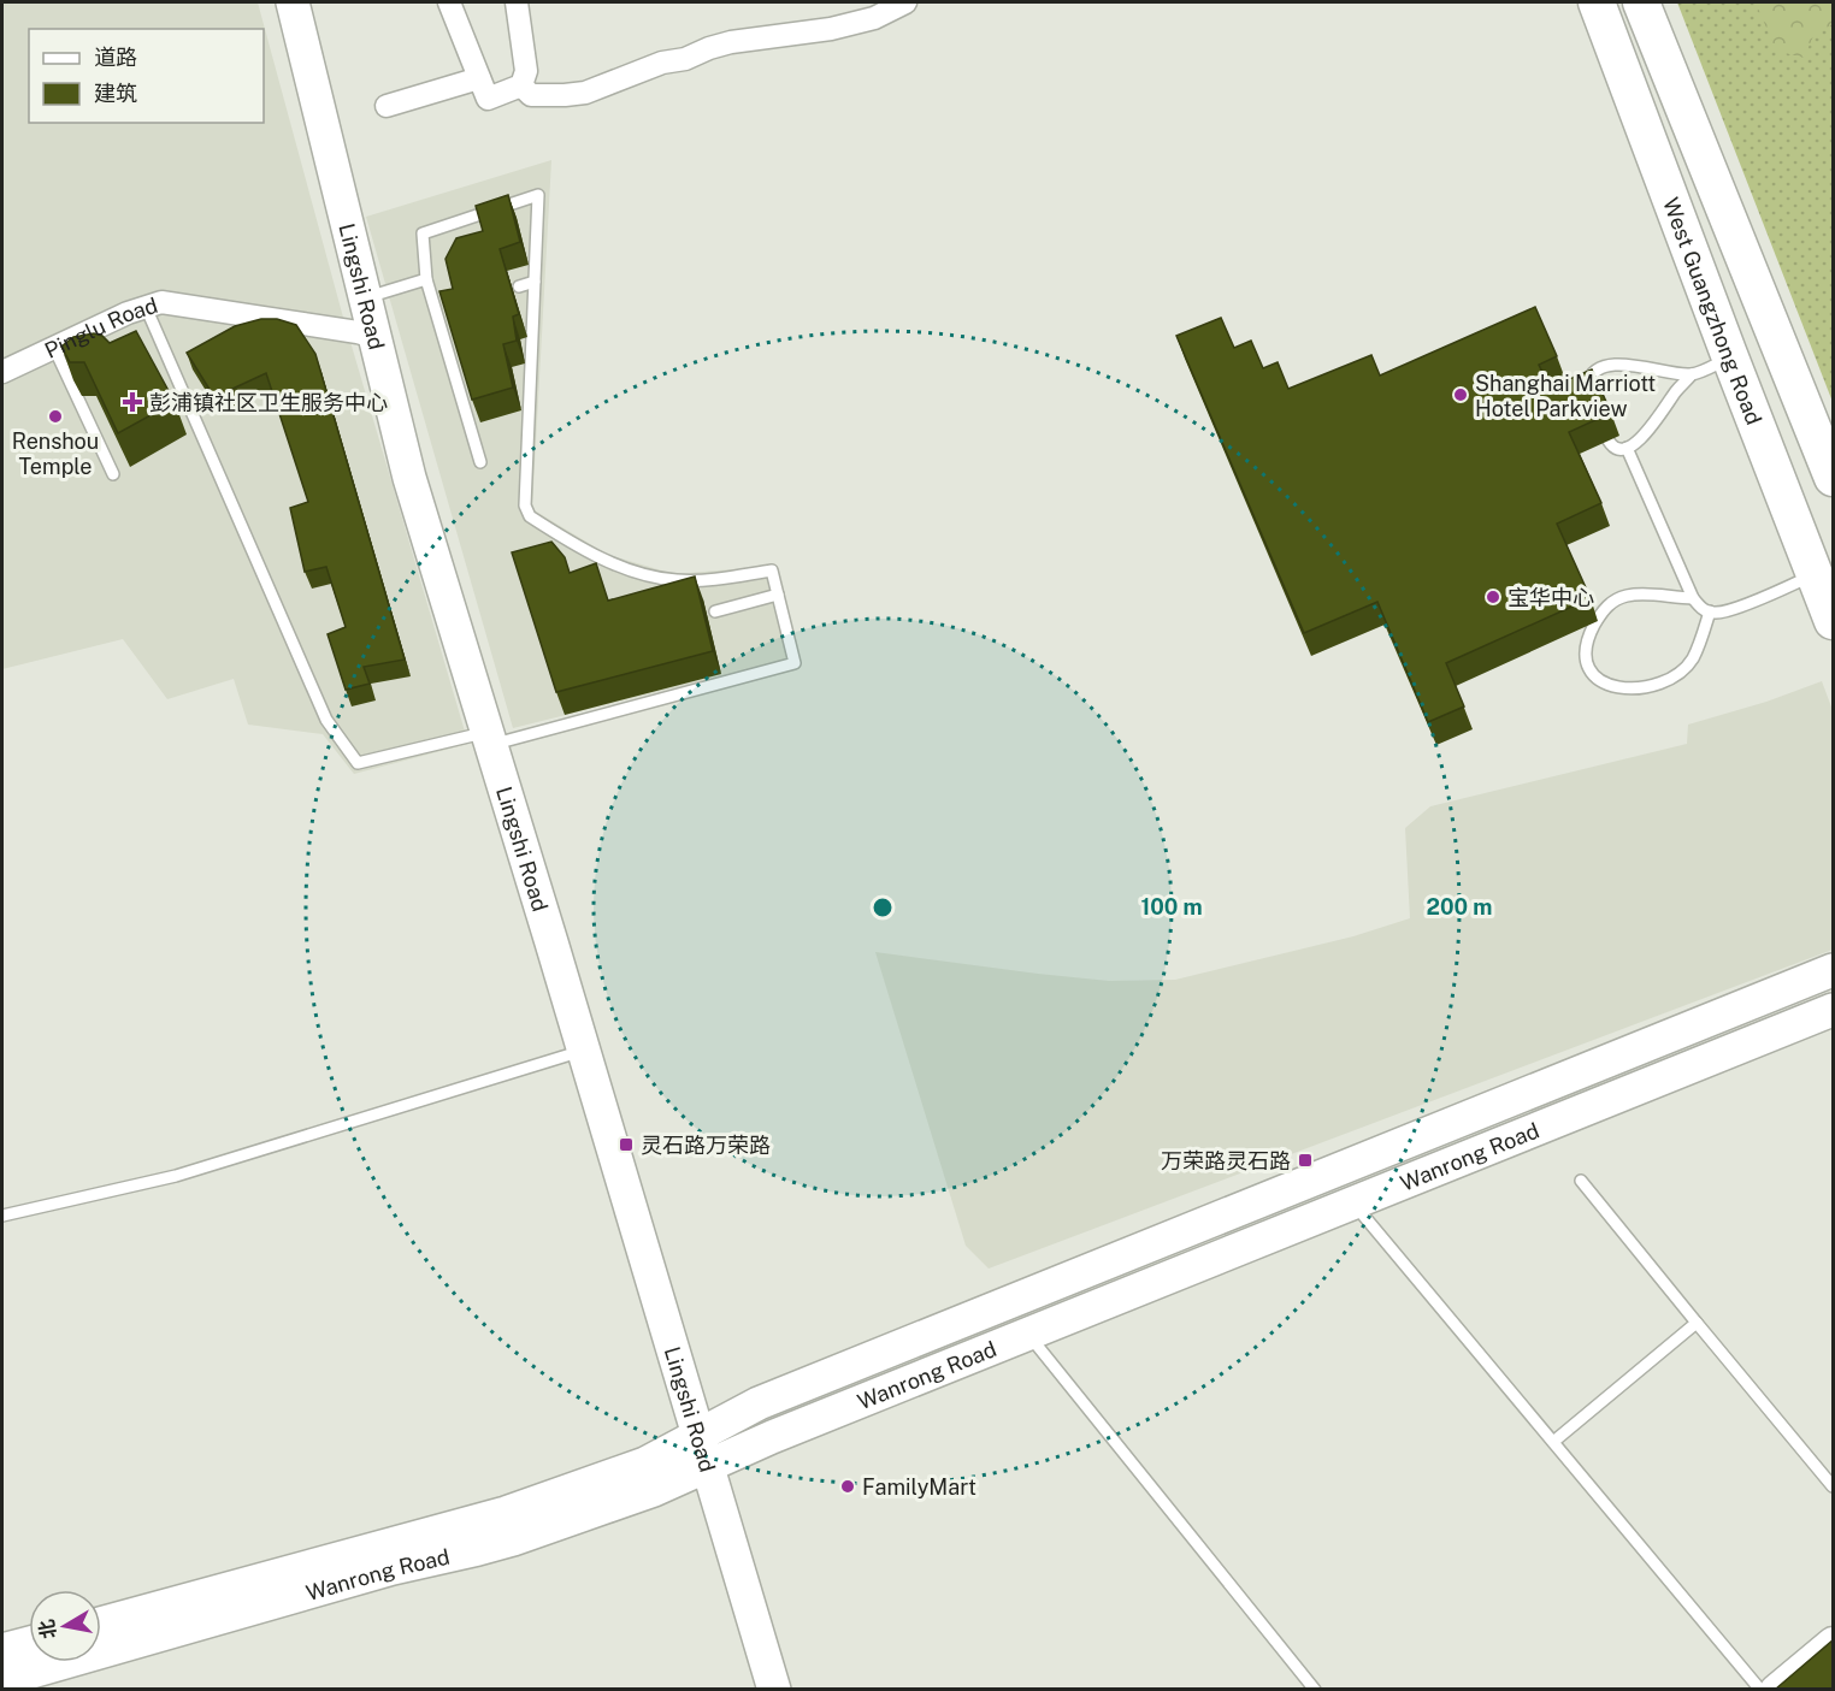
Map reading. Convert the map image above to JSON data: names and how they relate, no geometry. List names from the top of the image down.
{
  "streets": {
    "main road": ["Lingshi Road", "West Guangzhong Road", "Wanrong Road"],
    "street": ["Pinglu Road"]
  },
  "crossings": [
    ["Lingshi Road", "Pinglu Road"],
    ["Lingshi Road", "Wanrong Road"]
  ],
  "places": {
    "other": [
      "Shanghai Marriott Hotel Parkview",
      "Renshou Temple",
      "宝华中心",
      "FamilyMart"
    ],
    "health": ["彭浦镇社区卫生服务中心"],
    "transit": ["灵石路万荣路", "万荣路灵石路"]
  },
  "legend": ["道路", "建筑"],
  "north": "left",
  "rings": ["100 m", "200 m"]
}
